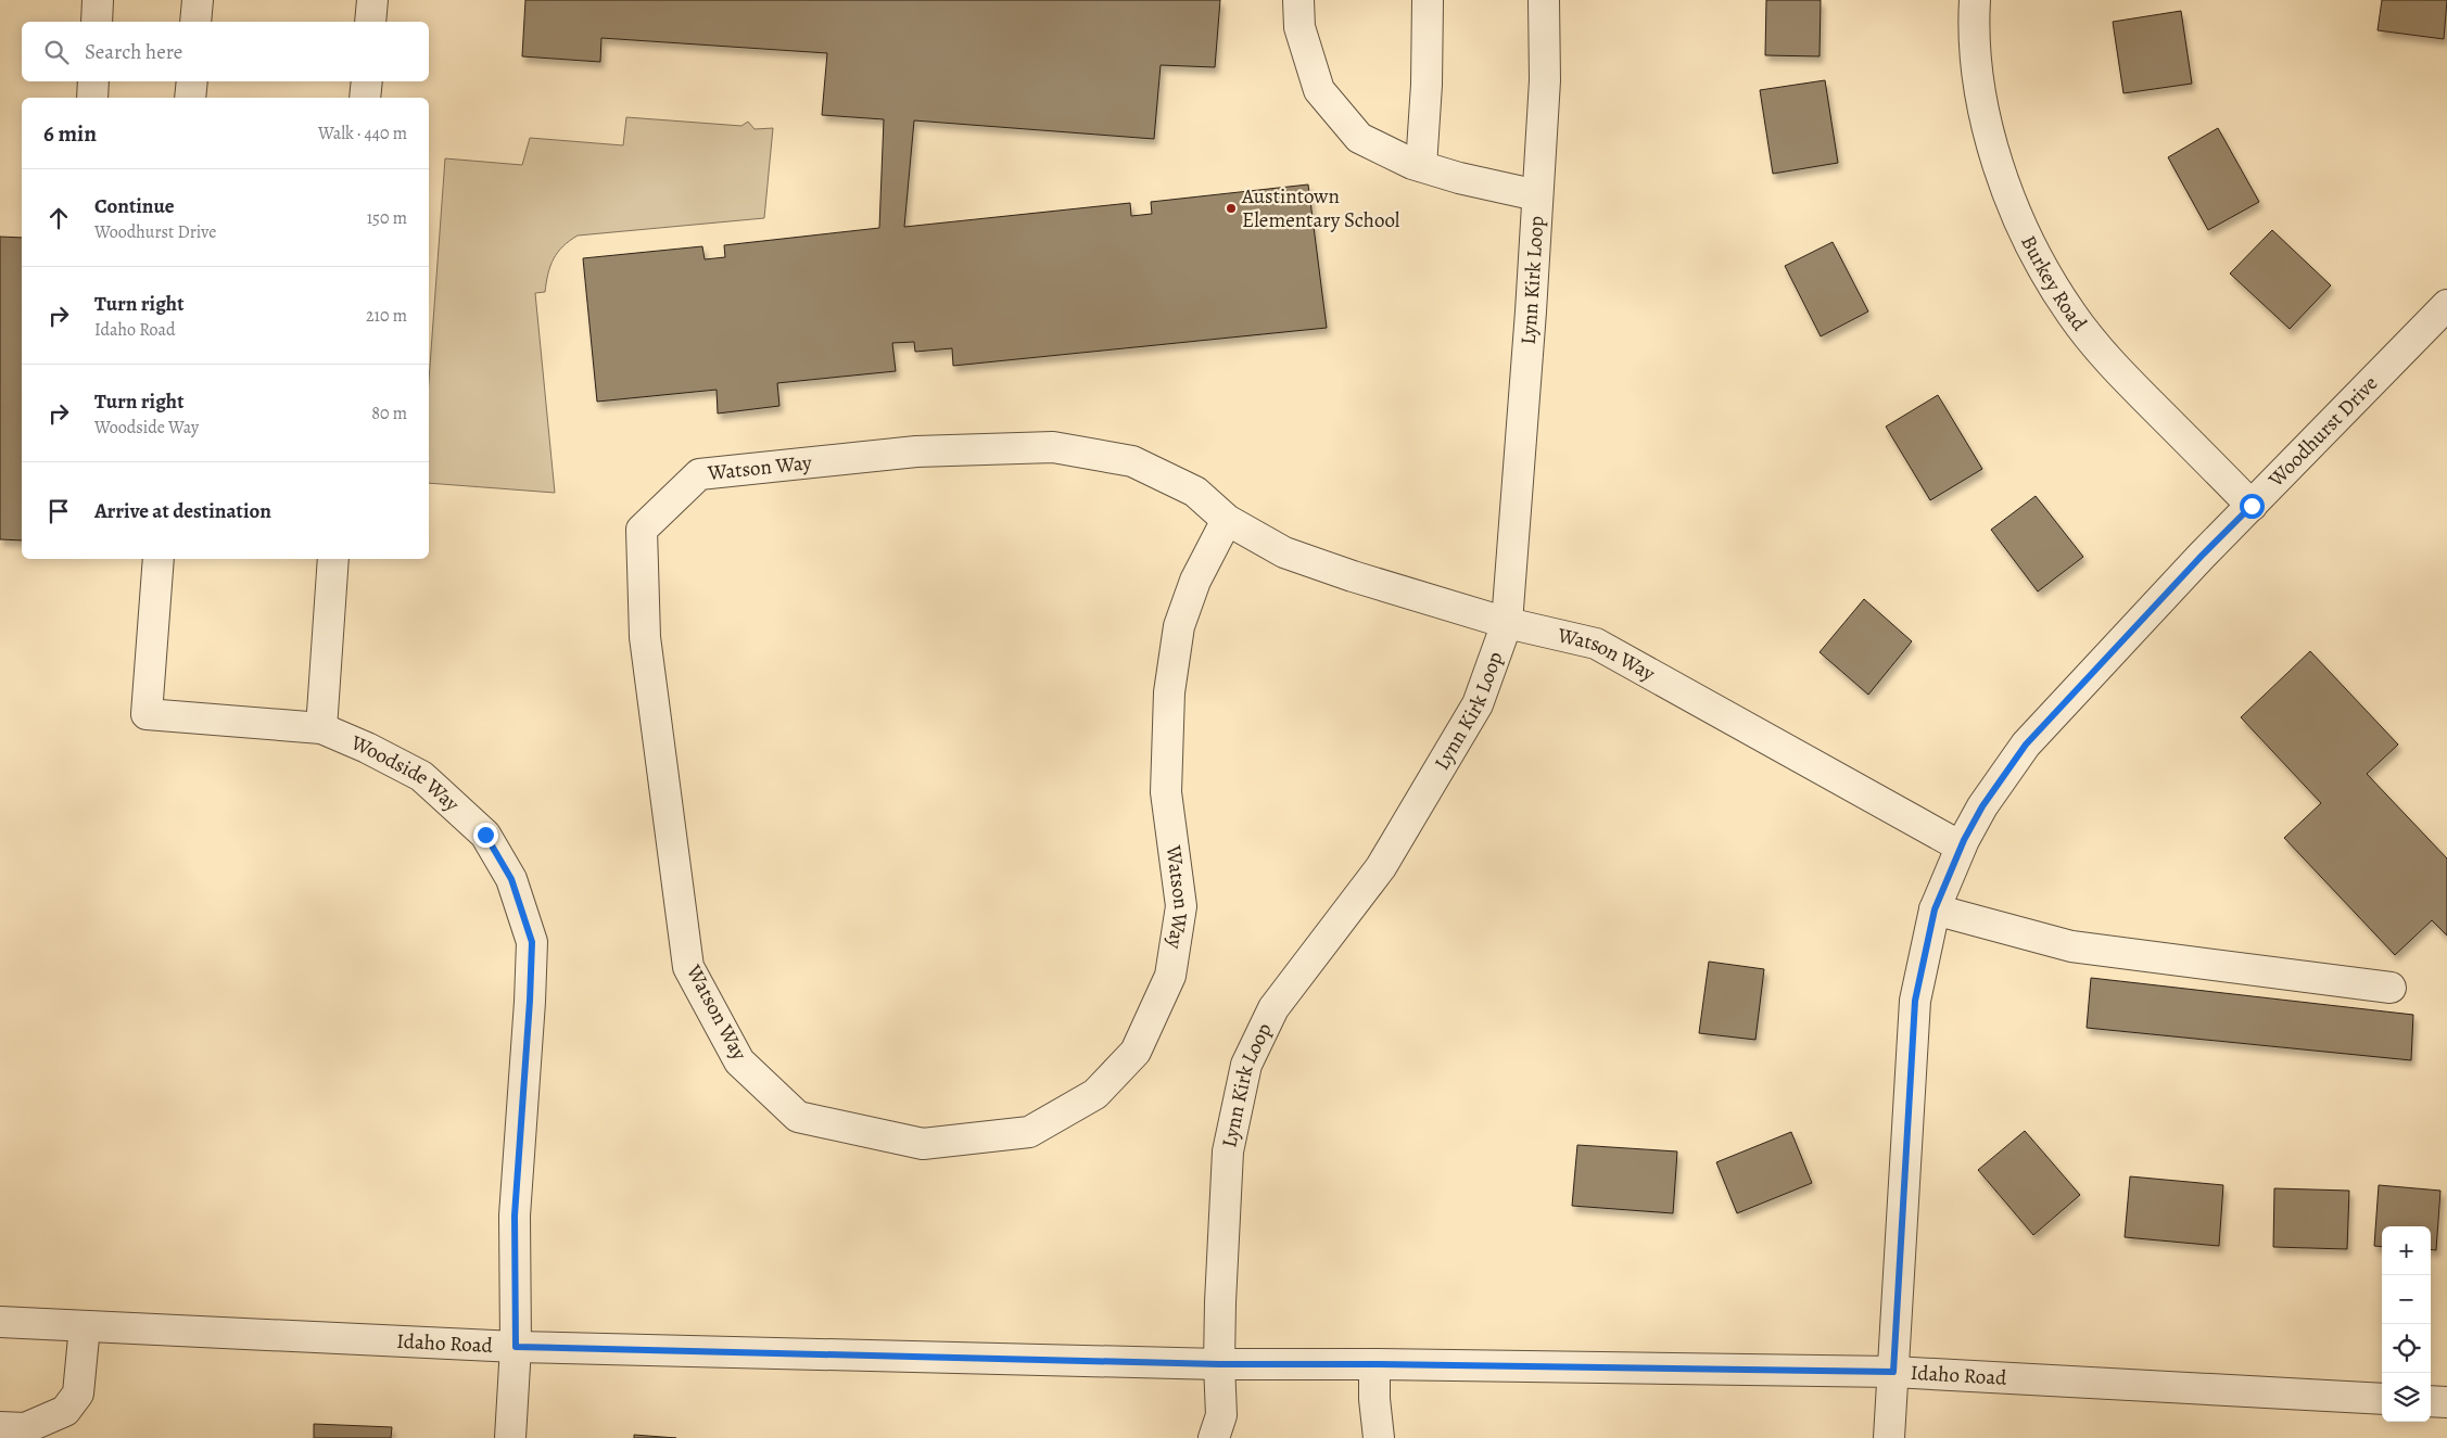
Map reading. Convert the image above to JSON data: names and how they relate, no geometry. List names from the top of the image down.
{
  "streets": {
    "street": [
      "Lynn Kirk Loop",
      "Burkey Road",
      "Woodhurst Drive",
      "Watson Way",
      "Woodside Way",
      "Idaho Road"
    ]
  },
  "crossings": [
    ["Lynn Kirk Loop", "Watson Way"],
    ["Lynn Kirk Loop", "Idaho Road"],
    ["Burkey Road", "Woodhurst Drive"],
    ["Woodhurst Drive", "Watson Way"],
    ["Woodhurst Drive", "Idaho Road"],
    ["Woodside Way", "Idaho Road"]
  ],
  "places": ["Austintown Elementary School"],
  "page": {
    "search": "Search here",
    "heading": ["6 min", "Walk · 440 m"],
    "list": [
      ["Continue", "Woodhurst Drive", "150 m"],
      ["Turn right", "Idaho Road", "210 m"],
      ["Turn right", "Woodside Way", "80 m"],
      "Arrive at destination"
    ],
    "map_buttons": ["+", "−"]
  }
}
